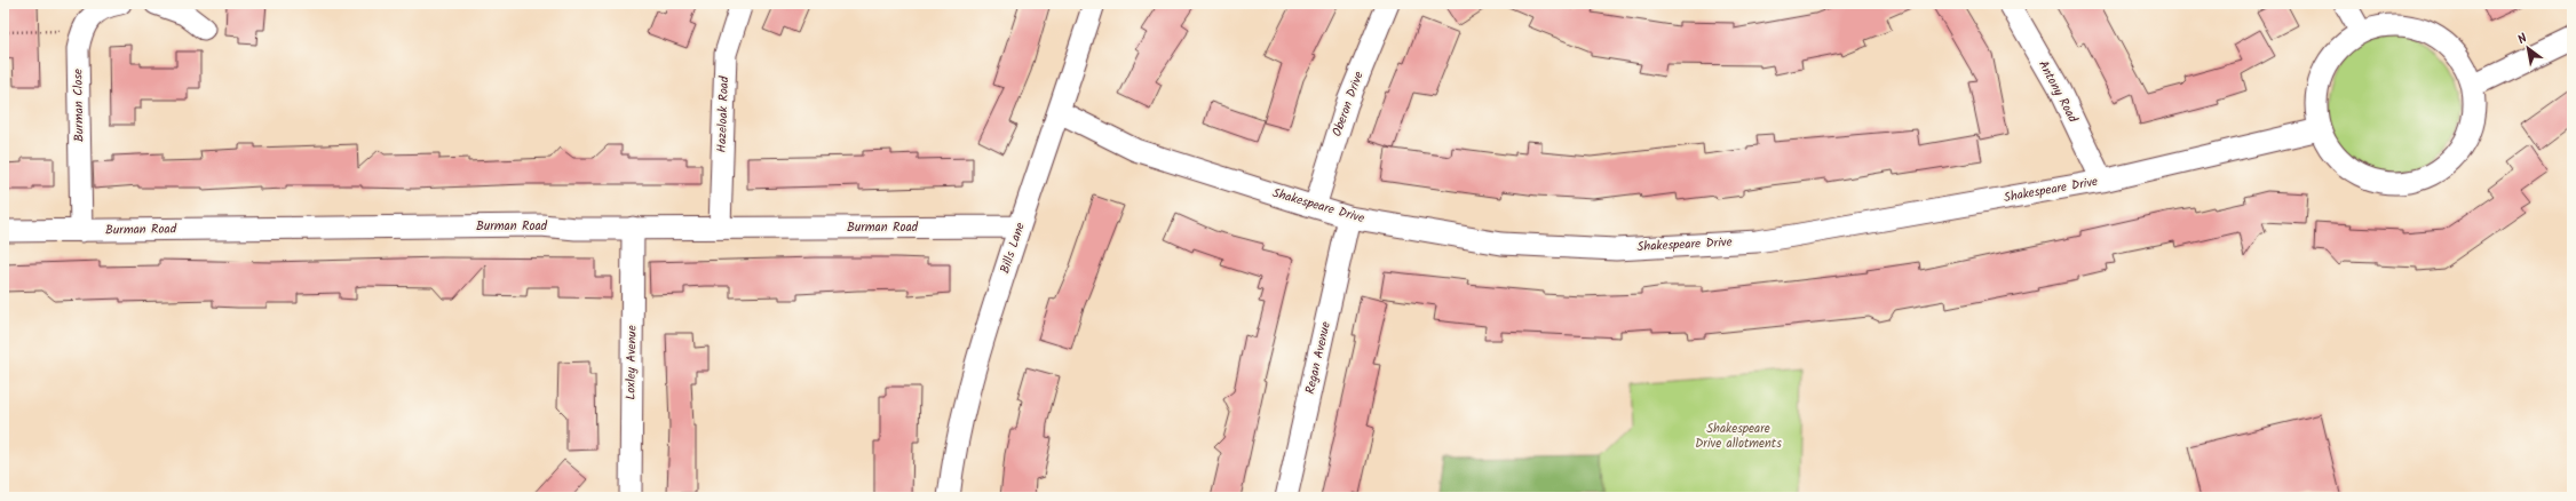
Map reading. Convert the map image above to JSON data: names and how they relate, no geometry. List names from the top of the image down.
{
  "streets": {
    "street": [
      "Antony Road",
      "Oberon Drive",
      "Burman Close",
      "Hazeloak Road",
      "Shakespeare Drive",
      "Burman Road",
      "Bills Lane",
      "Regan Avenue",
      "Loxley Avenue"
    ]
  },
  "crossings": [
    ["Antony Road", "Shakespeare Drive"],
    ["Oberon Drive", "Shakespeare Drive"],
    ["Burman Close", "Burman Road"],
    ["Hazeloak Road", "Burman Road"],
    ["Shakespeare Drive", "Bills Lane"],
    ["Shakespeare Drive", "Regan Avenue"],
    ["Burman Road", "Bills Lane"],
    ["Burman Road", "Loxley Avenue"]
  ],
  "parks": ["Shakespeare Drive allotments"],
  "north": "top left"
}
